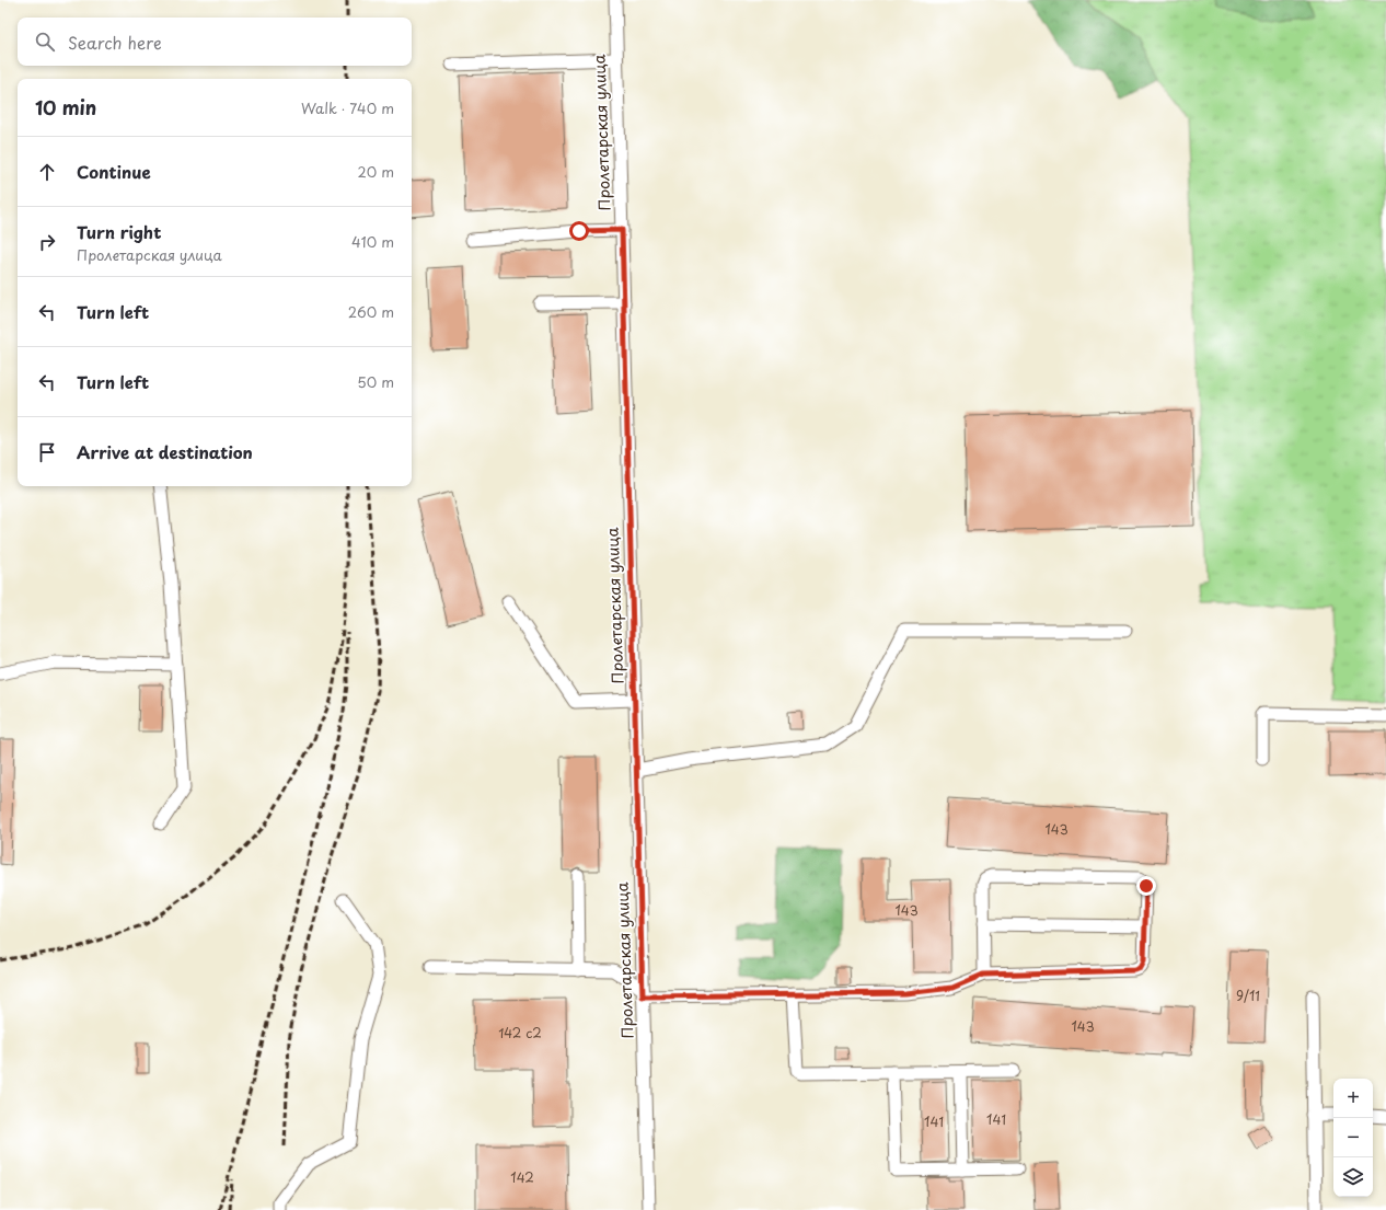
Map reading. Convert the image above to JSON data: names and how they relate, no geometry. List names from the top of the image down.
{
  "streets": {
    "street": ["Пролетарская улица"]
  },
  "house_numbers": [
    "143",
    "143",
    "9/11",
    "143",
    "142 с2",
    "141",
    "141",
    "142"
  ],
  "page": {
    "search": "Search here",
    "heading": ["10 min", "Walk · 740 m"],
    "list": [
      ["Continue", "20 m"],
      ["Turn right", "Пролетарская улица", "410 m"],
      ["Turn left", "260 m"],
      ["Turn left", "50 m"],
      "Arrive at destination"
    ],
    "map_buttons": ["+", "−"]
  }
}
